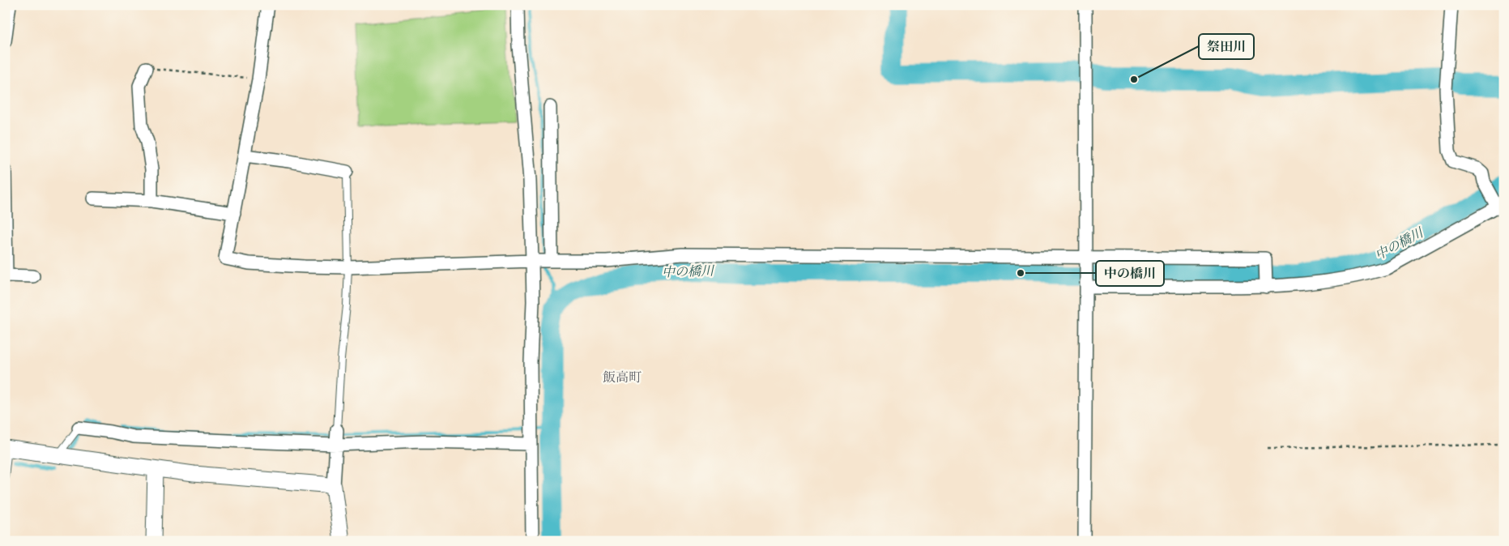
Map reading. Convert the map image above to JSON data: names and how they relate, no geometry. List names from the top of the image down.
{
  "districts": ["飯高町"],
  "water": ["中の橋川"],
  "places": ["祭田川", "中の橋川"]
}
